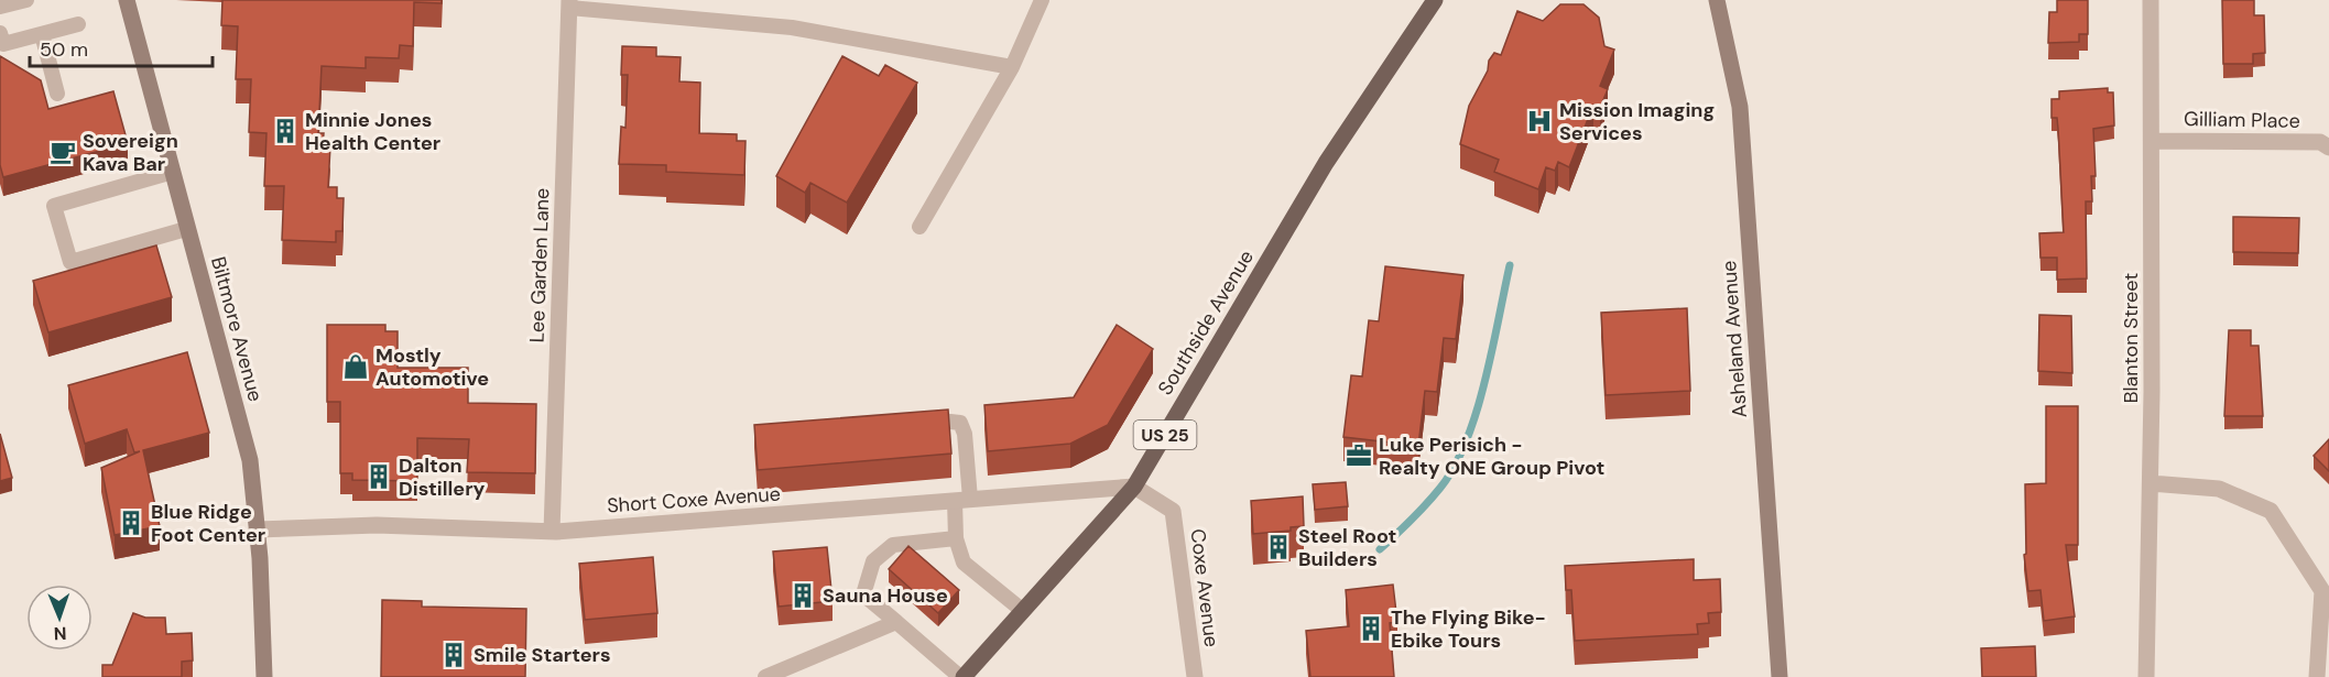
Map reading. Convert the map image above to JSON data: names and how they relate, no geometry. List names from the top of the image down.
{
  "streets": {
    "main road": [
      "Southside Avenue",
      "Biltmore Avenue",
      "Asheland Avenue",
      "US 25"
    ],
    "street": [
      "Gilliam Place",
      "Lee Garden Lane",
      "Blanton Street",
      "Short Coxe Avenue",
      "Coxe Avenue"
    ]
  },
  "crossings": [
    ["Gilliam Place", "Blanton Street"],
    ["Lee Garden Lane", "Short Coxe Avenue"],
    ["Southside Avenue", "Short Coxe Avenue"],
    ["Southside Avenue", "Coxe Avenue"],
    ["Biltmore Avenue", "Short Coxe Avenue"],
    ["Short Coxe Avenue", "Coxe Avenue"]
  ],
  "places": {
    "hospital": ["Mission Imaging Services"],
    "building": [
      "Minnie Jones Health Center",
      "Dalton Distillery",
      "Blue Ridge Foot Center",
      "Steel Root Builders",
      "Sauna House",
      "The Flying Bike- Ebike Tours",
      "Smile Starters"
    ],
    "cafe": ["Sovereign Kava Bar"],
    "shop": ["Mostly Automotive"],
    "office": ["Luke Perisich - Realty ONE Group Pivot"]
  },
  "scale_bar": "50 m",
  "north": "bottom"
}
